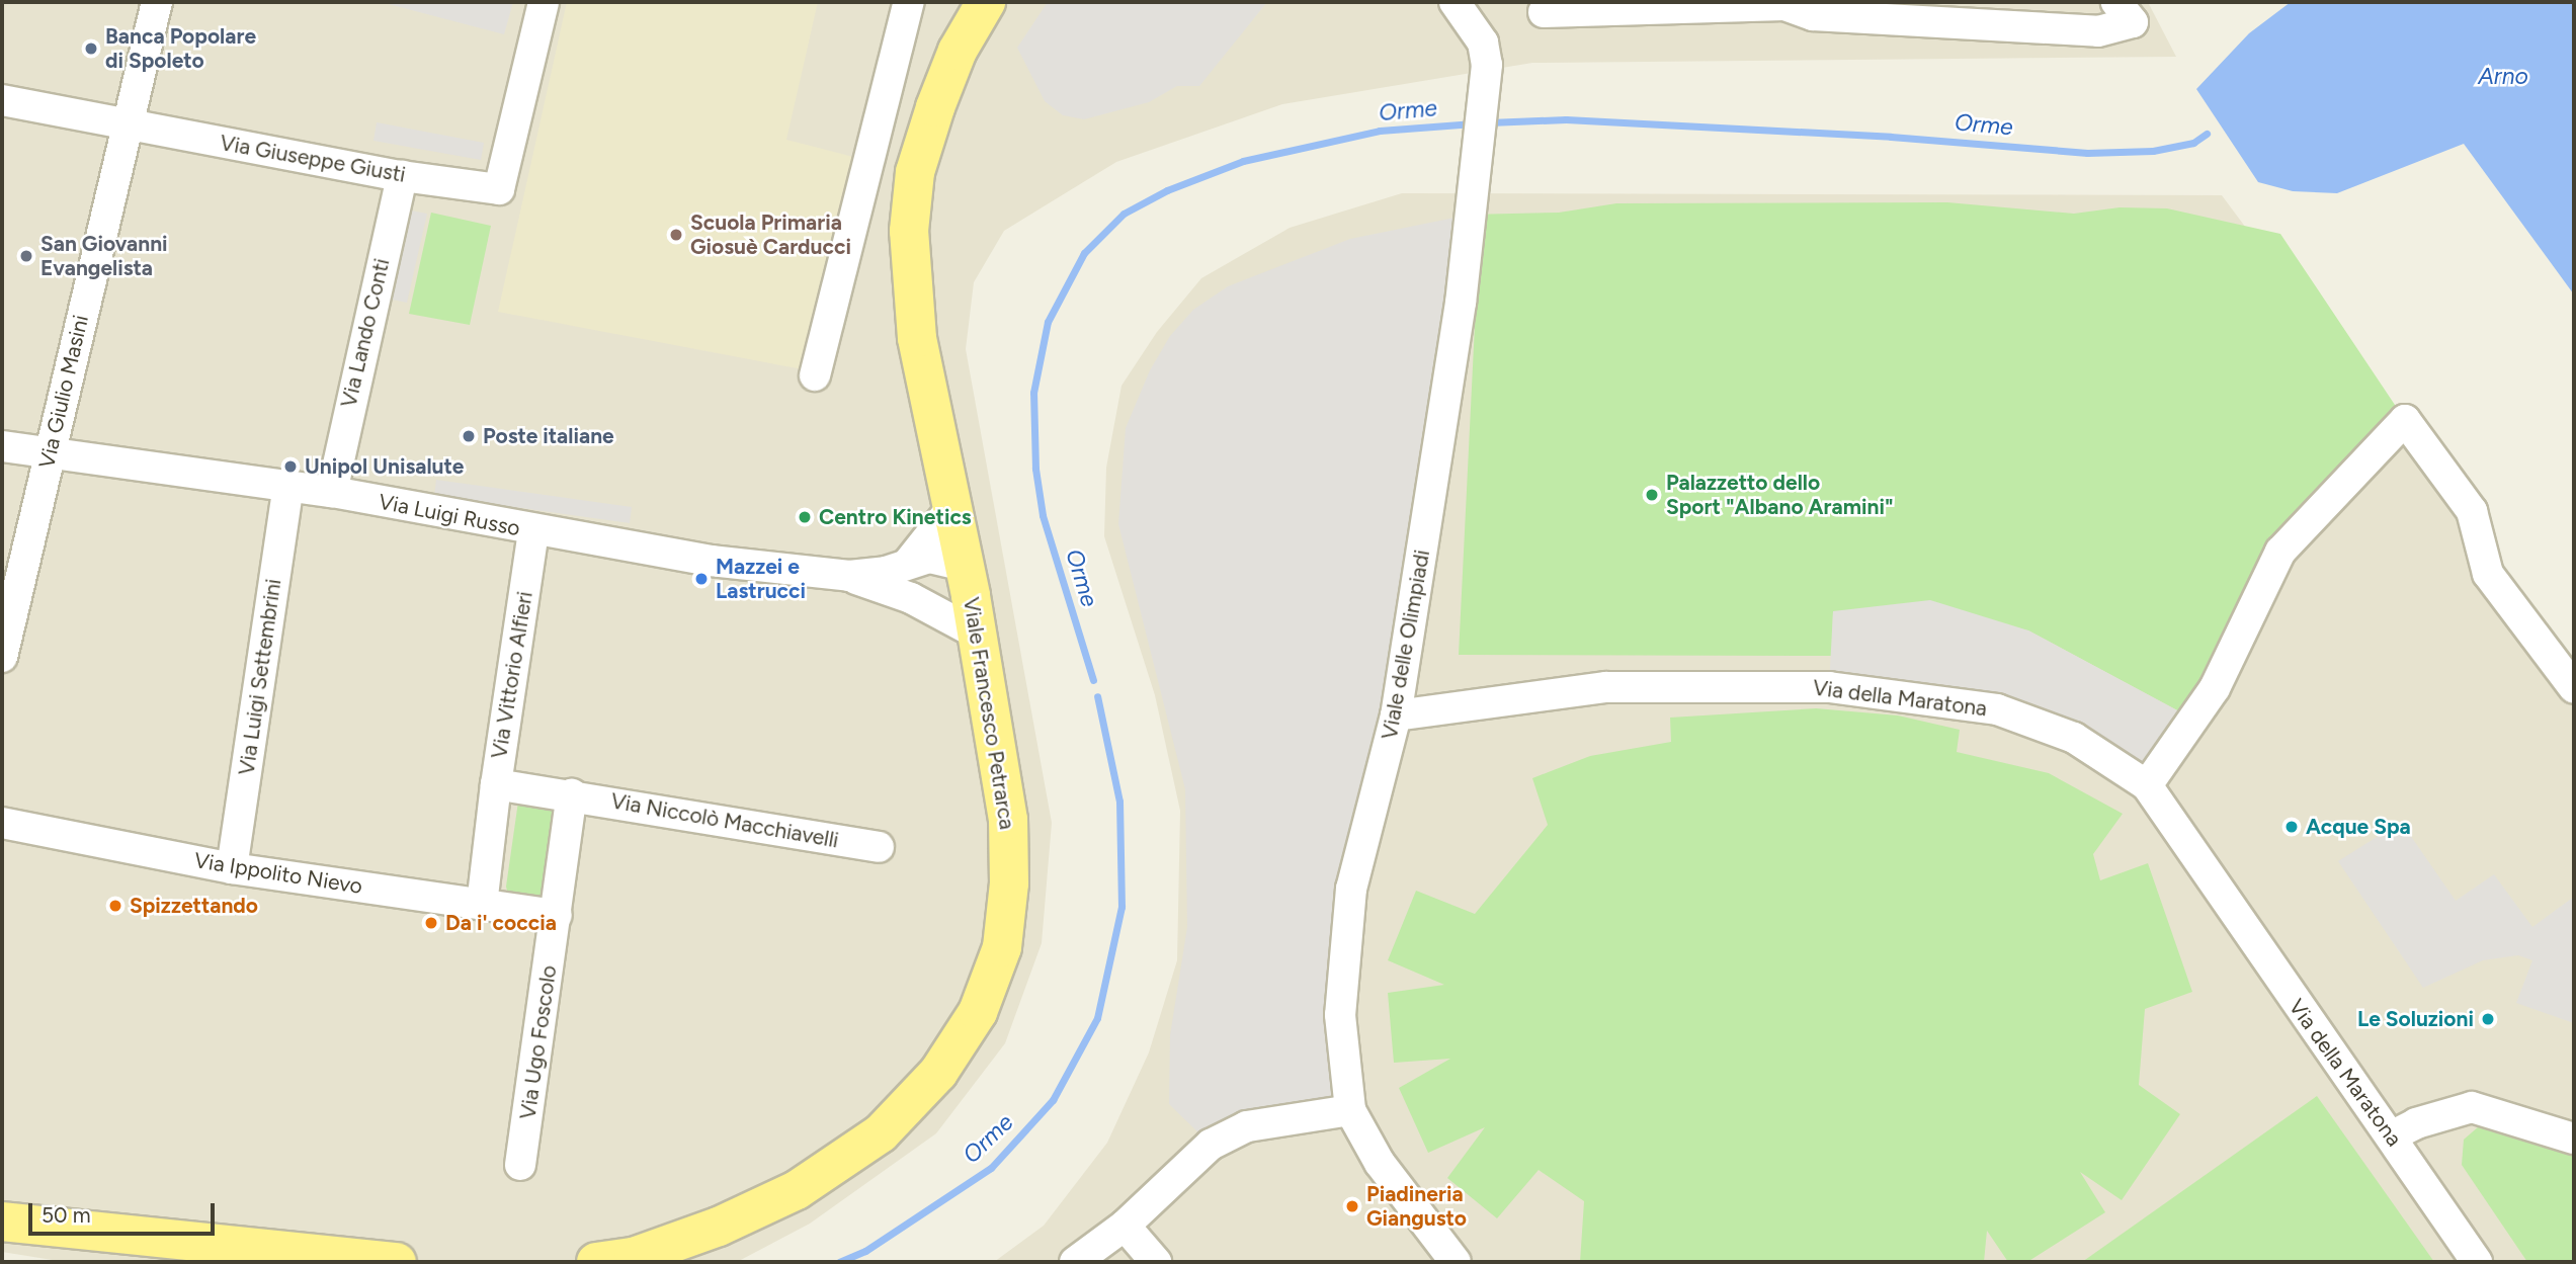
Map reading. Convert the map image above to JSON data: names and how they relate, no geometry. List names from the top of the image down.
{
  "streets": {
    "main road": ["Viale Francesco Petrarca"],
    "street": [
      "Via Giuseppe Giusti",
      "Via Lando Conti",
      "Via Giulio Masini",
      "Via Luigi Russo",
      "Viale delle Olimpiadi",
      "Via Vittorio Alfieri",
      "Via Luigi Settembrini",
      "Via della Maratona",
      "Via Niccolò Macchiavelli",
      "Via Ippolito Nievo",
      "Via Ugo Foscolo"
    ]
  },
  "crossings": [
    ["Via Giuseppe Giusti", "Via Lando Conti"],
    ["Via Giuseppe Giusti", "Via Giulio Masini"],
    ["Via Lando Conti", "Via Luigi Russo"],
    ["Via Giulio Masini", "Via Luigi Russo"],
    ["Via Luigi Russo", "Via Vittorio Alfieri"],
    ["Via Luigi Russo", "Via Luigi Settembrini"],
    ["Via Luigi Russo", "Viale Francesco Petrarca"],
    ["Viale delle Olimpiadi", "Via della Maratona"],
    ["Via Vittorio Alfieri", "Via Niccolò Macchiavelli"],
    ["Via Vittorio Alfieri", "Via Ugo Foscolo"],
    ["Via Luigi Settembrini", "Via Ippolito Nievo"],
    ["Via Niccolò Macchiavelli", "Via Ugo Foscolo"],
    ["Via Ippolito Nievo", "Via Ugo Foscolo"]
  ],
  "water": ["Arno", "Orme"],
  "places": [
    "Banca Popolare di Spoleto",
    "Scuola Primaria Giosuè Carducci",
    "San Giovanni Evangelista",
    "Poste italiane",
    "Unipol Unisalute",
    "Palazzetto dello Sport \"Albano Aramini\"",
    "Centro Kinetics",
    "Mazzei e Lastrucci",
    "Acque Spa",
    "Spizzettando",
    "Da i' coccia",
    "Le Soluzioni",
    "Piadineria Giangusto"
  ],
  "scale_bar": "50 m"
}
